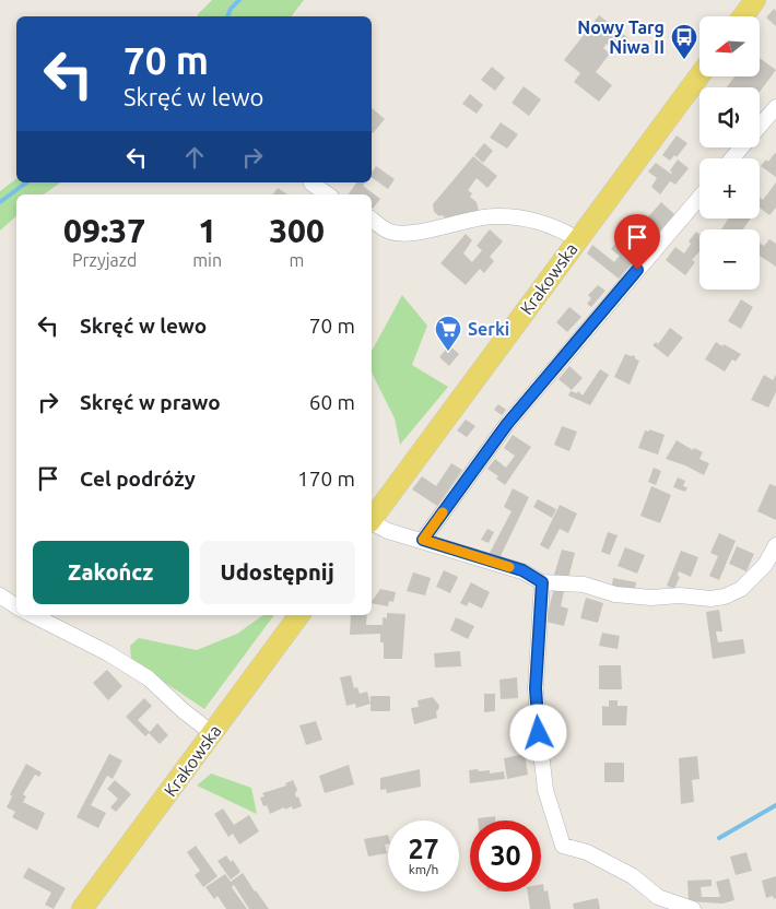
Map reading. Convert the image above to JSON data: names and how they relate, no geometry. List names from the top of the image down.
{
  "streets": {
    "main road": ["Krakowska"]
  },
  "places": {
    "bus stop": ["Nowy Targ Niwa II"],
    "supermarket": ["Serki"]
  },
  "north": "left",
  "page": {
    "map_buttons": ["+", "−"],
    "turn": ["70 m", "Skręć w lewo"],
    "eta": [
      "09:37",
      "Przyjazd",
      "1",
      "min",
      "300",
      "m"
    ],
    "list": [
      {
        "name": "Skręć w lewo",
        "value": "70 m"
      },
      {
        "name": "Skręć w prawo",
        "value": "60 m"
      },
      {
        "name": "Cel podróży",
        "value": "170 m"
      }
    ],
    "buttons": ["Zakończ", "Udostępnij"],
    "speed": "27 km/h",
    "limit": "30"
  }
}
